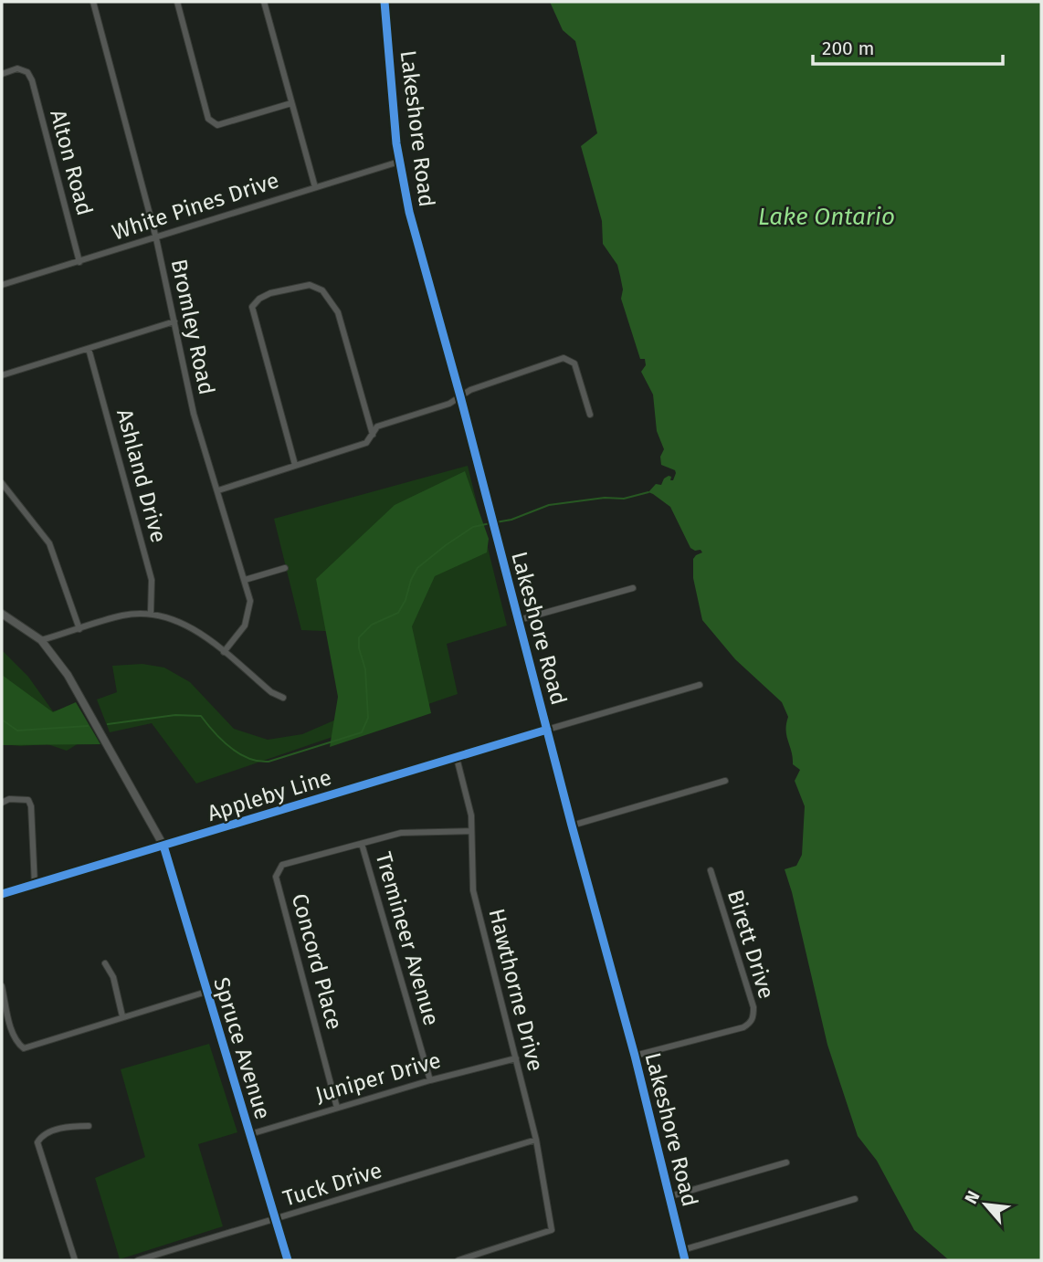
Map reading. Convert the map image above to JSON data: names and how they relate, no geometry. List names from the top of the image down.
{
  "streets": {
    "main road": ["Lakeshore Road", "Appleby Line"],
    "street": [
      "Alton Road",
      "White Pines Drive",
      "Bromley Road",
      "Ashland Drive",
      "Tremineer Avenue",
      "Birett Drive",
      "Concord Place",
      "Hawthorne Drive",
      "Spruce Avenue",
      "Juniper Drive",
      "Tuck Drive"
    ]
  },
  "crossings": [
    ["Lakeshore Road", "White Pines Drive"],
    ["Lakeshore Road", "Appleby Line"],
    ["Lakeshore Road", "Birett Drive"],
    ["Alton Road", "White Pines Drive"],
    ["White Pines Drive", "Bromley Road"],
    ["Appleby Line", "Hawthorne Drive"],
    ["Appleby Line", "Spruce Avenue"],
    ["Tremineer Avenue", "Concord Place"],
    ["Tremineer Avenue", "Juniper Drive"],
    ["Concord Place", "Hawthorne Drive"],
    ["Concord Place", "Juniper Drive"],
    ["Hawthorne Drive", "Juniper Drive"],
    ["Hawthorne Drive", "Tuck Drive"],
    ["Spruce Avenue", "Juniper Drive"],
    ["Spruce Avenue", "Tuck Drive"]
  ],
  "water": ["Lake Ontario"],
  "scale_bar": "200 m",
  "north": "top left"
}
